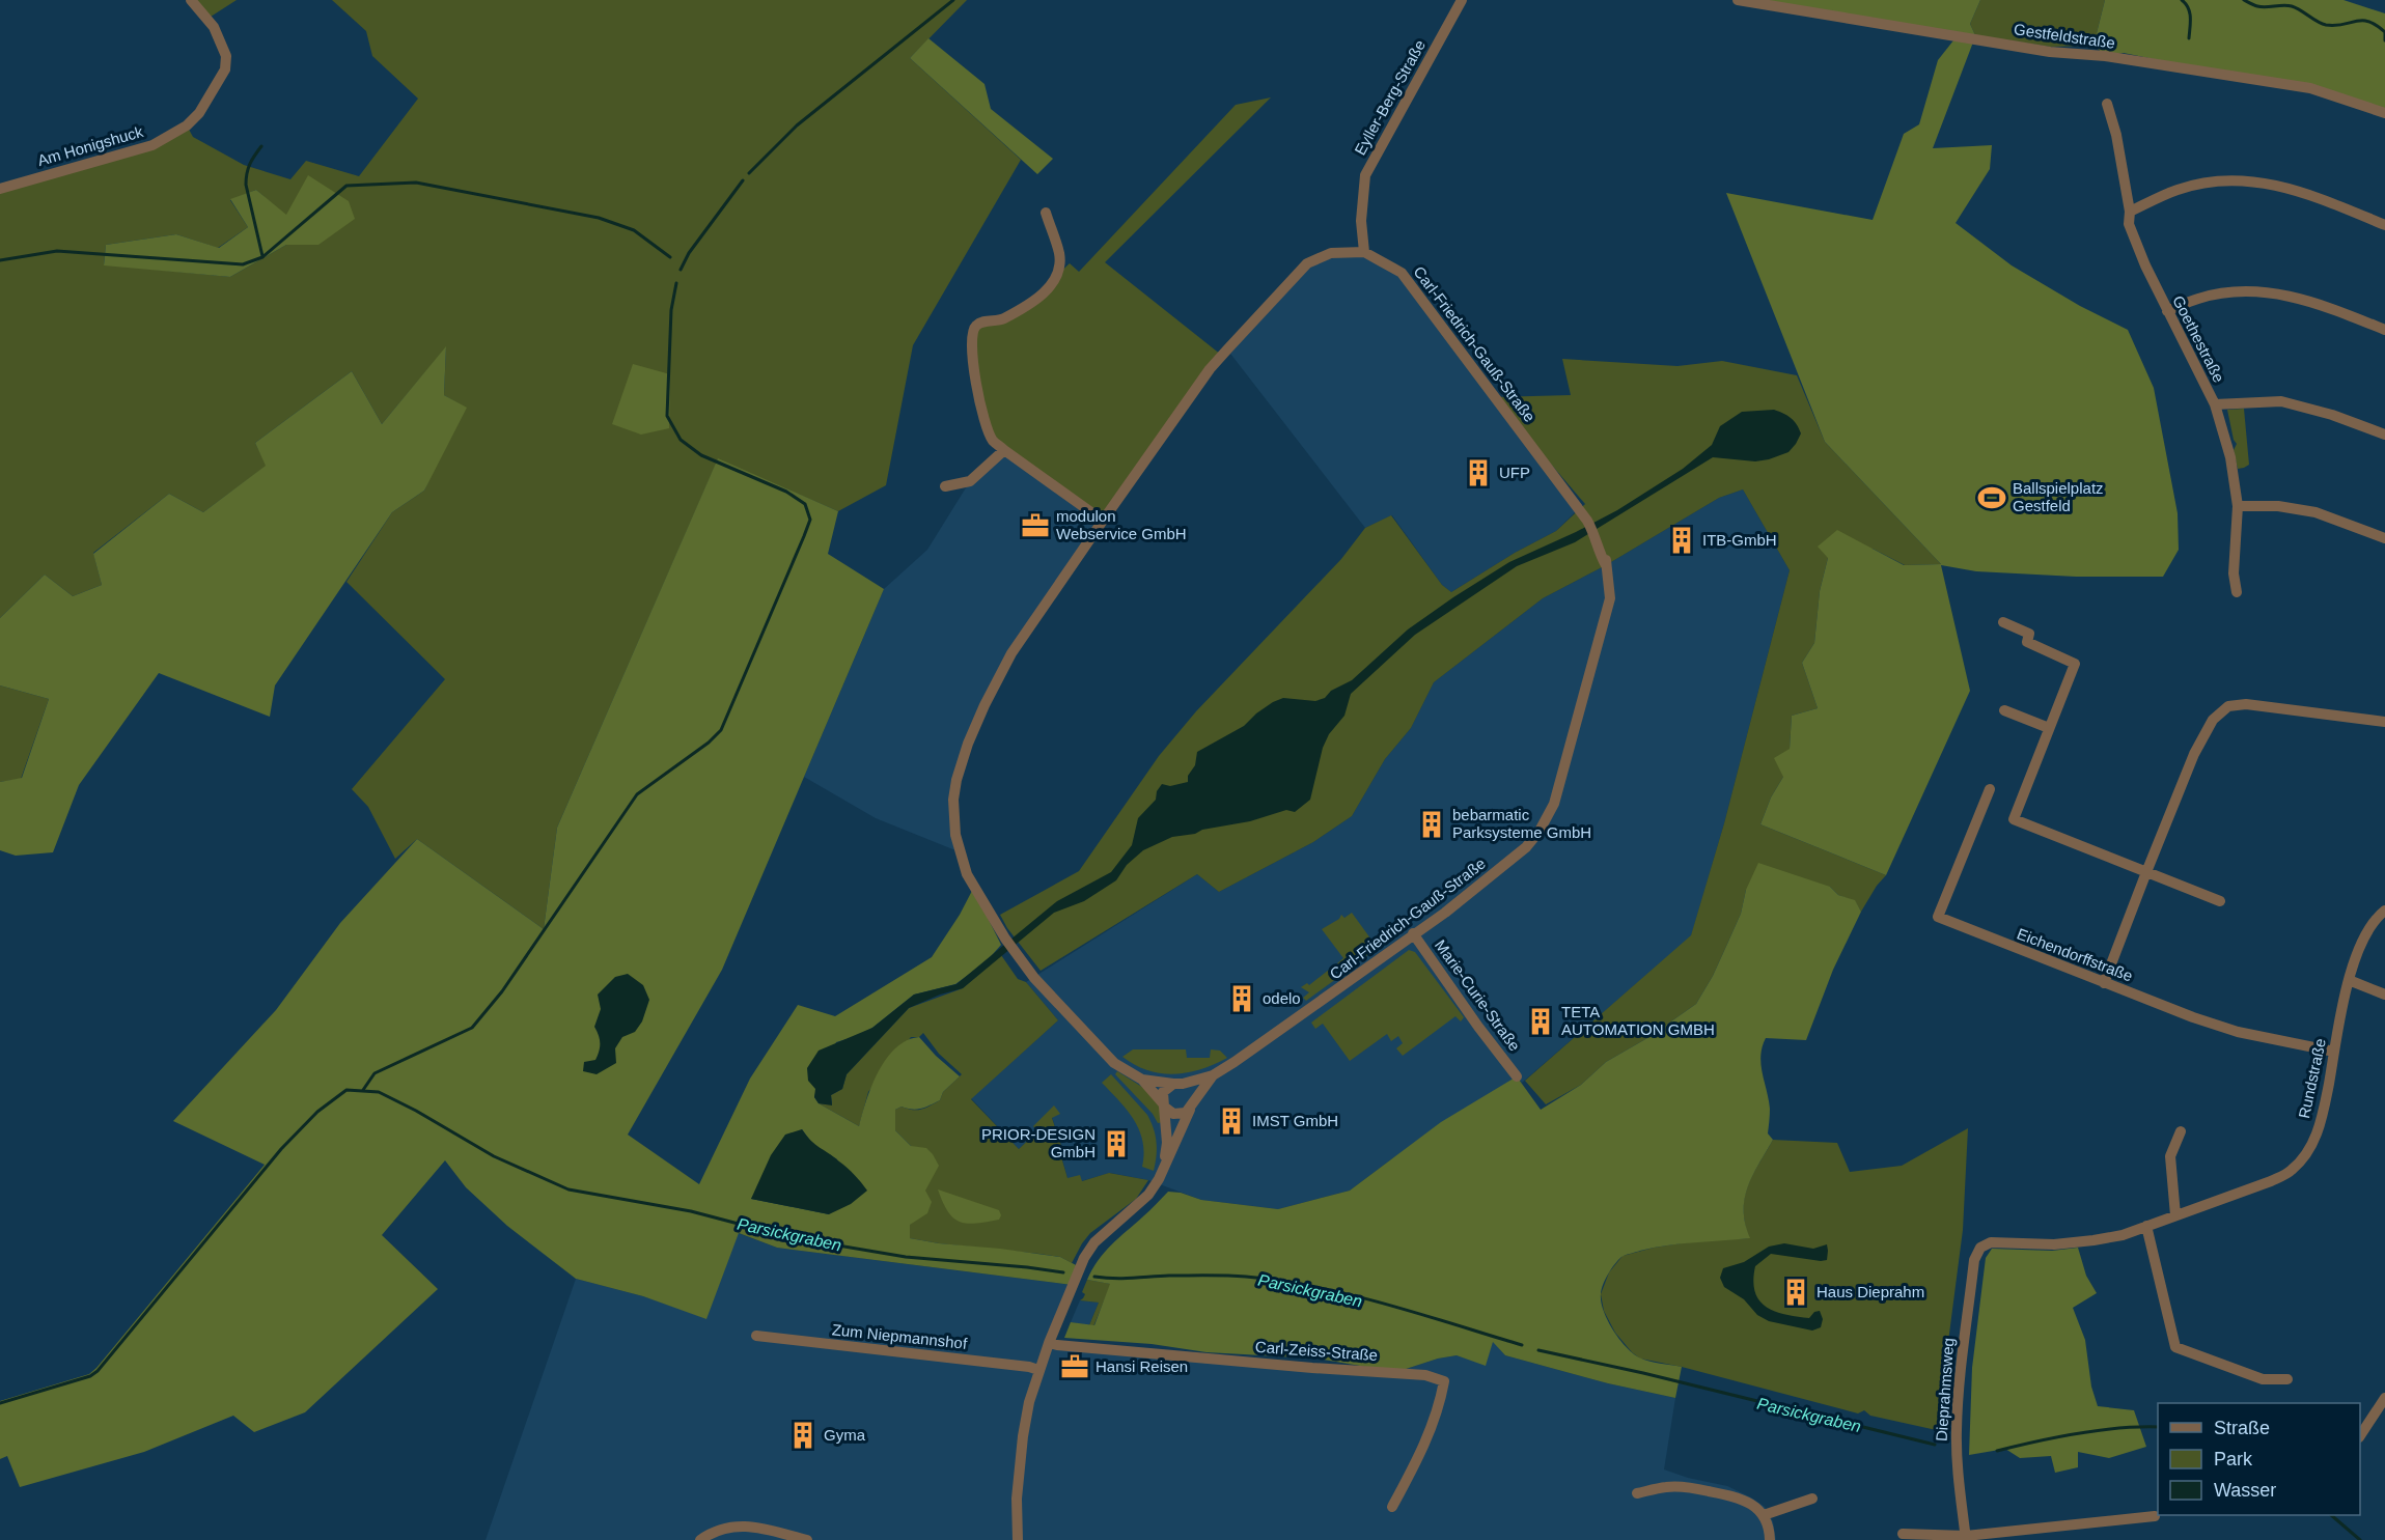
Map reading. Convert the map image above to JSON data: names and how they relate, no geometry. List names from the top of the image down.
{
  "streets": {
    "street": [
      "Gestfeldstraße",
      "Eyller-Berg-Straße",
      "Am Honigshuck",
      "Goethestraße",
      "Carl-Friedrich-Gauß-Straße",
      "Eichendorffstraße",
      "Marie-Curie-Straße",
      "Rundstraße",
      "Zum Niepmannshof",
      "Carl-Zeiss-Straße",
      "Dieprahmsweg"
    ]
  },
  "crossings": [
    ["Eyller-Berg-Straße", "Carl-Friedrich-Gauß-Straße"],
    ["Carl-Friedrich-Gauß-Straße", "Marie-Curie-Straße"],
    ["Carl-Friedrich-Gauß-Straße", "Zum Niepmannshof"],
    ["Carl-Friedrich-Gauß-Straße", "Carl-Zeiss-Straße"],
    ["Eichendorffstraße", "Rundstraße"],
    ["Rundstraße", "Dieprahmsweg"]
  ],
  "water": ["Parsickgraben"],
  "places": {
    "building": [
      "UFP",
      "ITB-GmbH",
      "bebarmatic Parksysteme GmbH",
      "odelo",
      "TETA AUTOMATION GMBH",
      "IMST GmbH",
      "PRIOR-DESIGN GmbH",
      "Haus Dieprahm",
      "Gyma"
    ],
    "sports": ["Ballspielplatz Gestfeld"],
    "office": ["modulon Webservice GmbH", "Hansi Reisen"]
  },
  "legend": ["Straße", "Park", "Wasser"]
}
